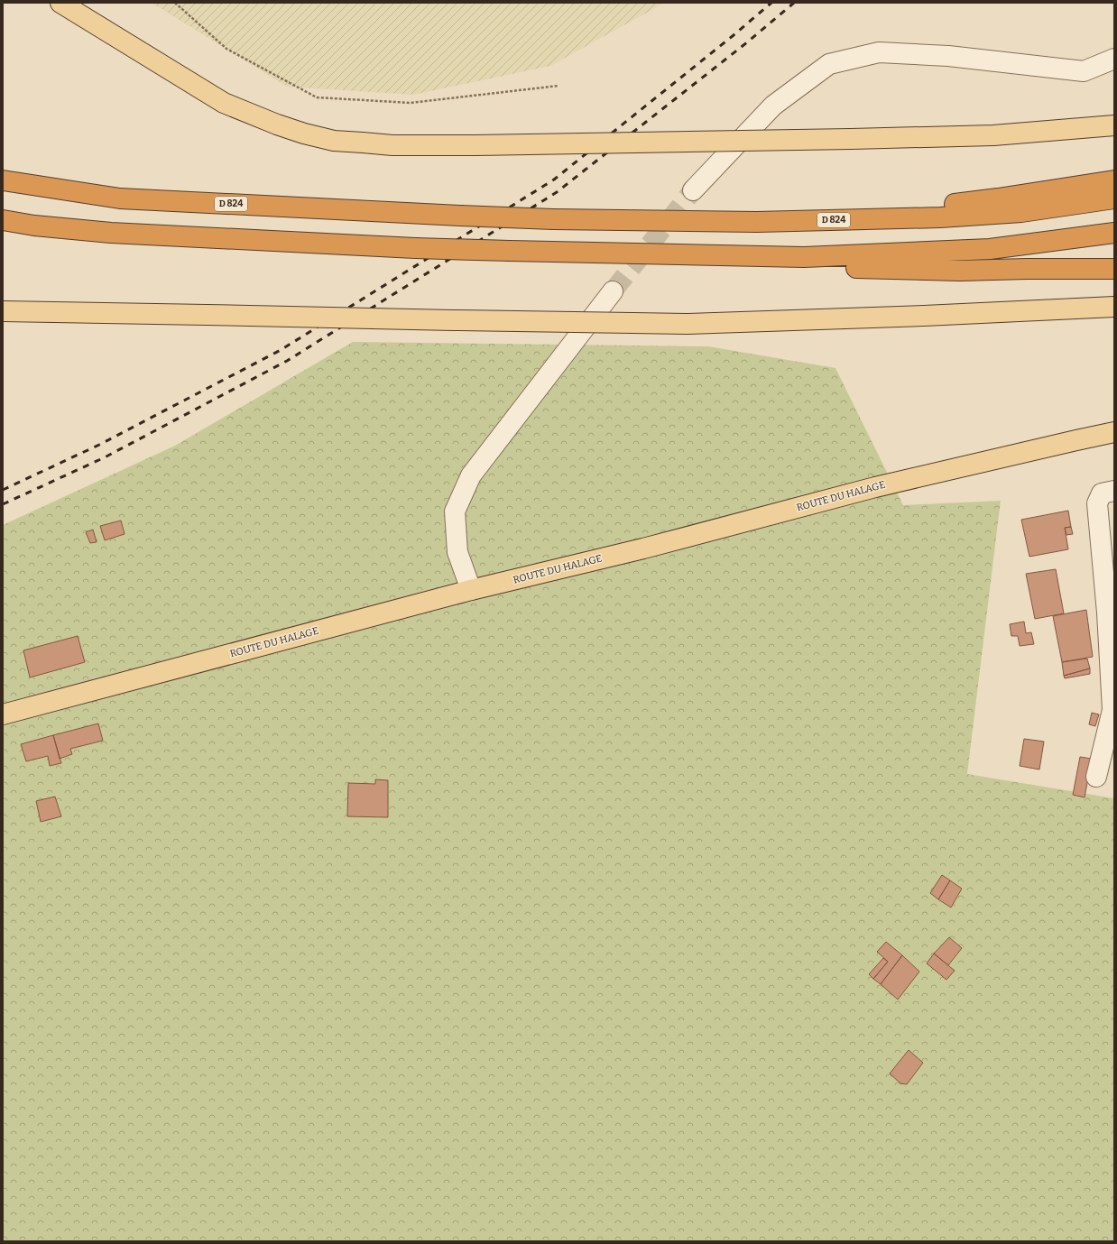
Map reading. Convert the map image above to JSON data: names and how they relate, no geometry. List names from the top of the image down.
{
  "streets": {
    "highway": ["D 824"],
    "main road": ["ROUTE DU HALAGE"]
  }
}
